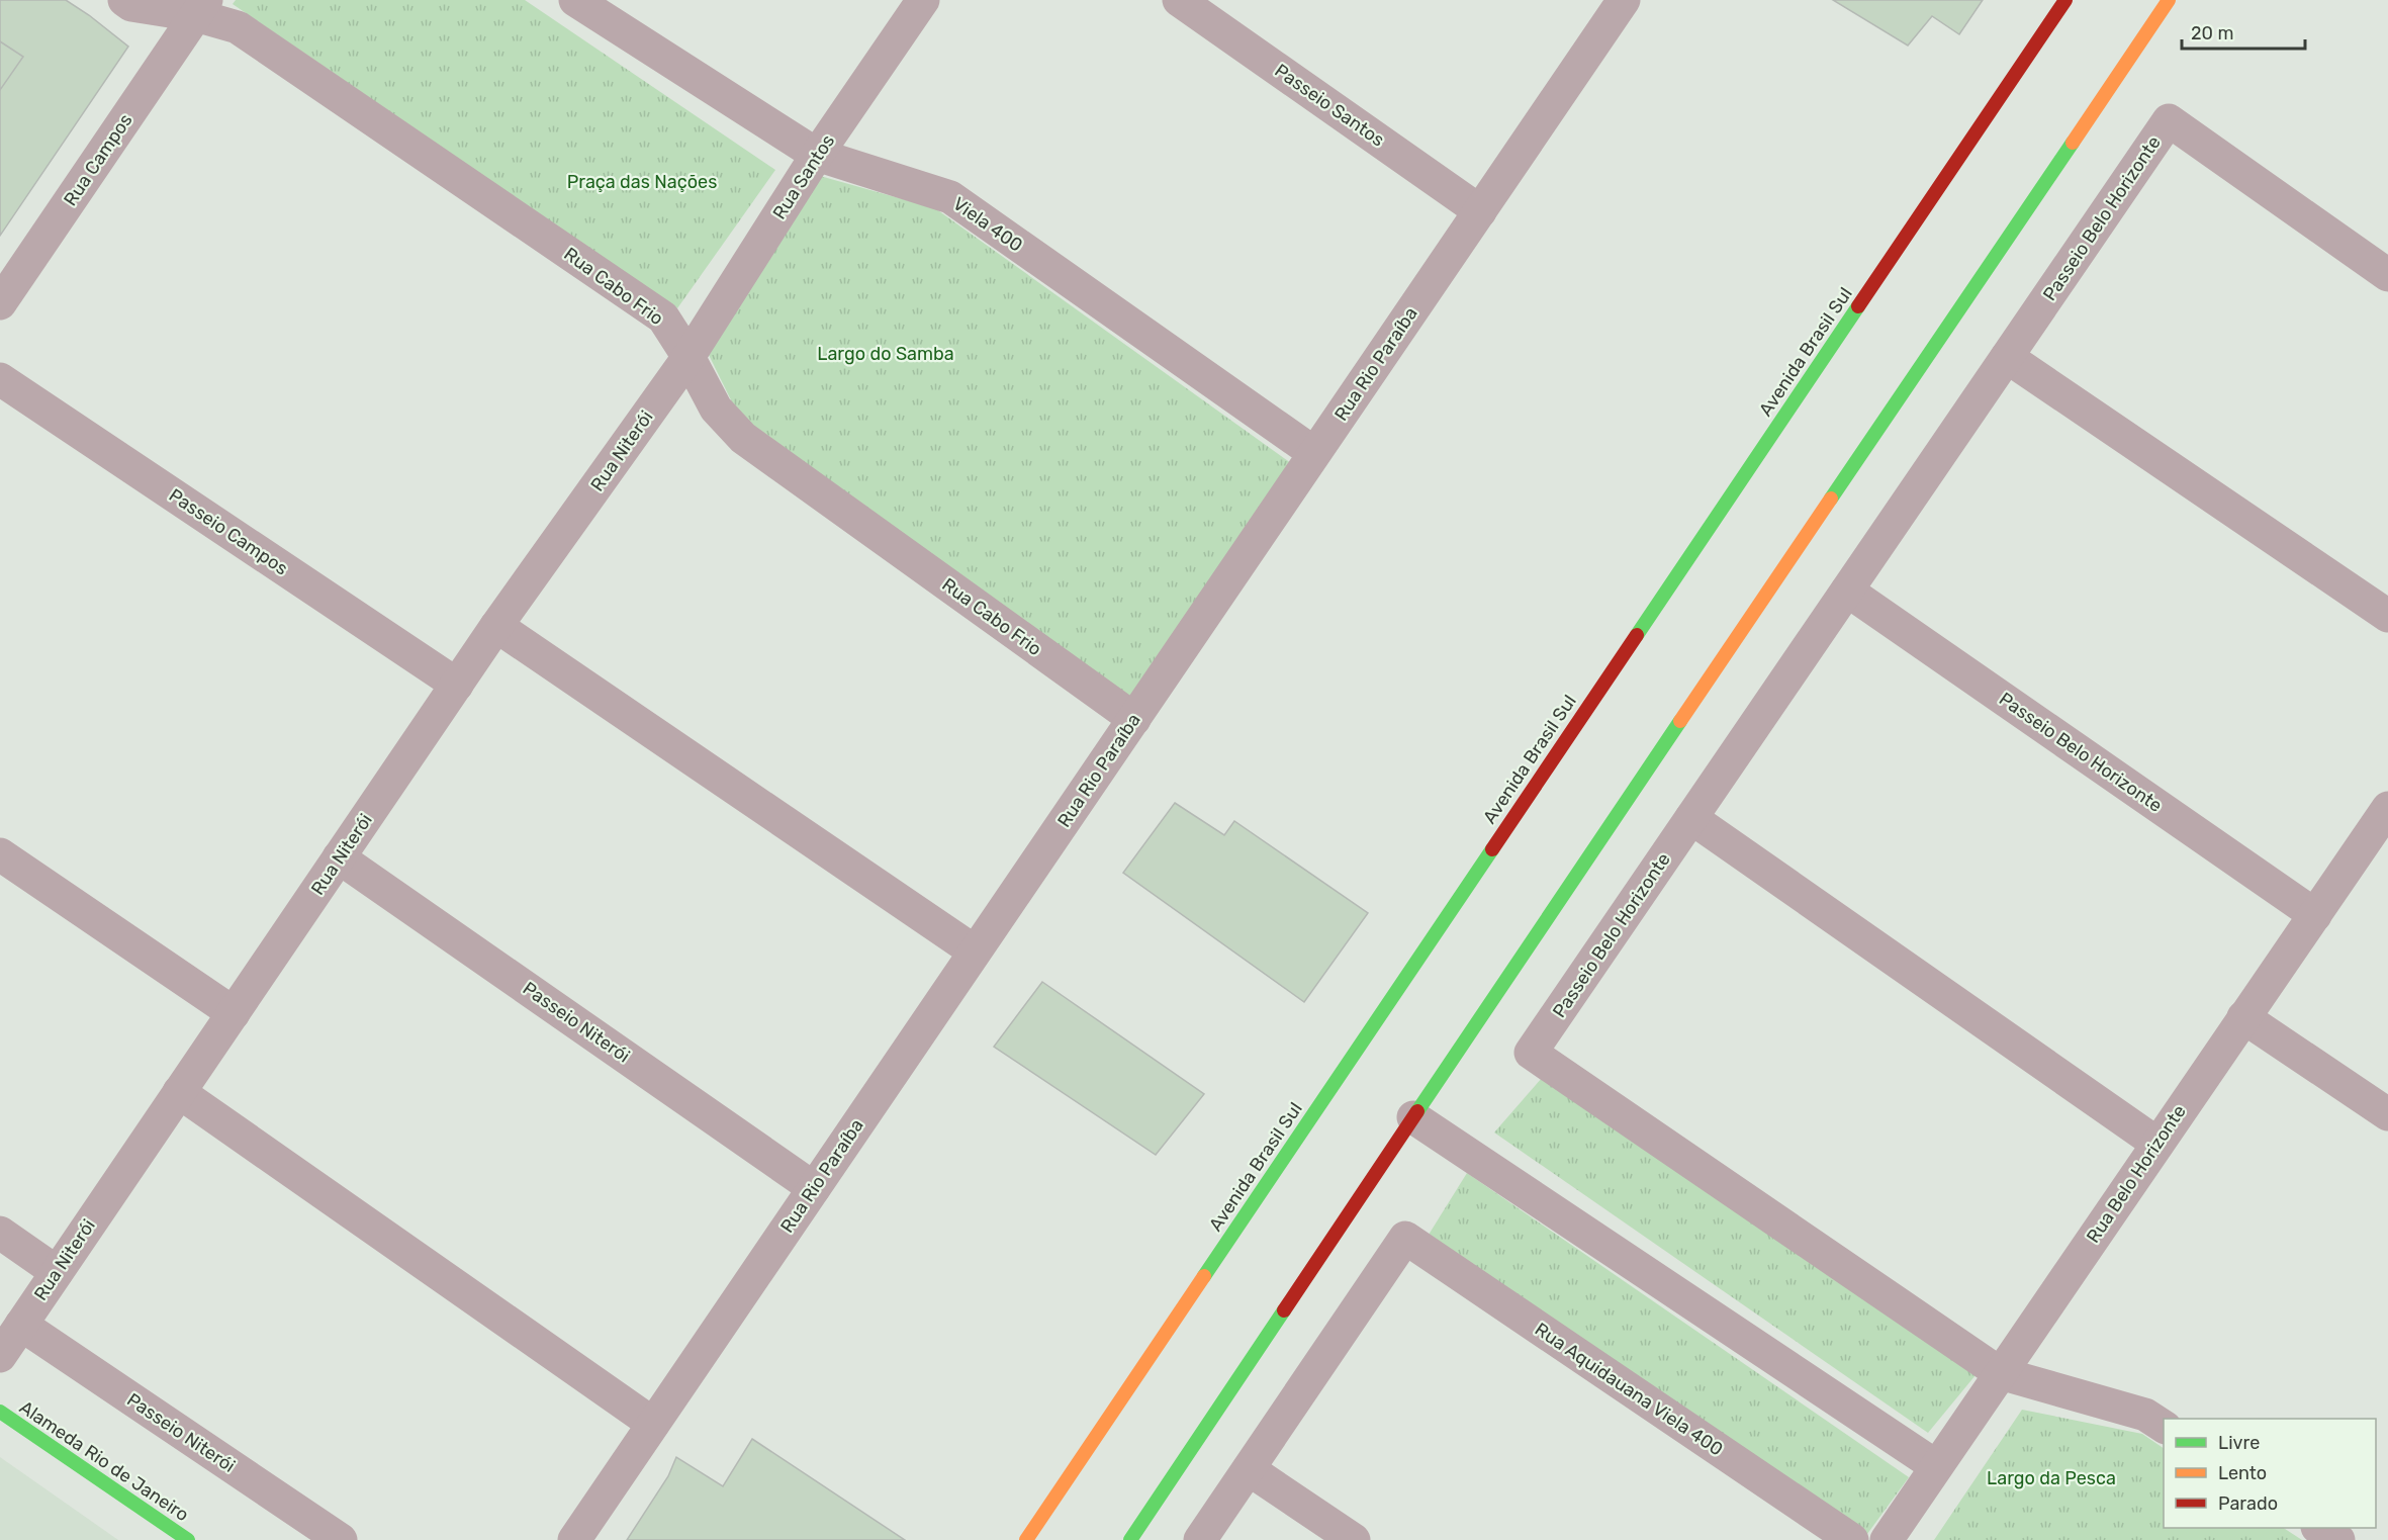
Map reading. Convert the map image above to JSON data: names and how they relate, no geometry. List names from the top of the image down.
{
  "streets": {
    "main road": ["Avenida Brasil Sul", "Alameda Rio de Janeiro"],
    "street": [
      "Passeio Santos",
      "Rua Campos",
      "Rua Santos",
      "Passeio Belo Horizonte",
      "Viela 400",
      "Rua Cabo Frio",
      "Rua Rio Paraíba",
      "Rua Niterói",
      "Passeio Campos",
      "Passeio Niterói",
      "Rua Belo Horizonte",
      "Rua Aquidauana Viela 400"
    ]
  },
  "crossings": [
    ["Passeio Santos", "Rua Rio Paraíba"],
    ["Rua Campos", "Rua Cabo Frio"],
    ["Rua Santos", "Viela 400"],
    ["Rua Santos", "Rua Cabo Frio"],
    ["Rua Santos", "Rua Niterói"],
    ["Passeio Belo Horizonte", "Rua Belo Horizonte"],
    ["Viela 400", "Rua Rio Paraíba"],
    ["Rua Cabo Frio", "Rua Rio Paraíba"],
    ["Rua Cabo Frio", "Rua Niterói"],
    ["Rua Rio Paraíba", "Passeio Niterói"],
    ["Rua Niterói", "Passeio Campos"],
    ["Rua Niterói", "Passeio Niterói"]
  ],
  "parks": ["Praça das Nações", "Largo do Samba", "Largo da Pesca"],
  "legend": ["Livre", "Lento", "Parado"],
  "scale_bar": "20 m"
}
